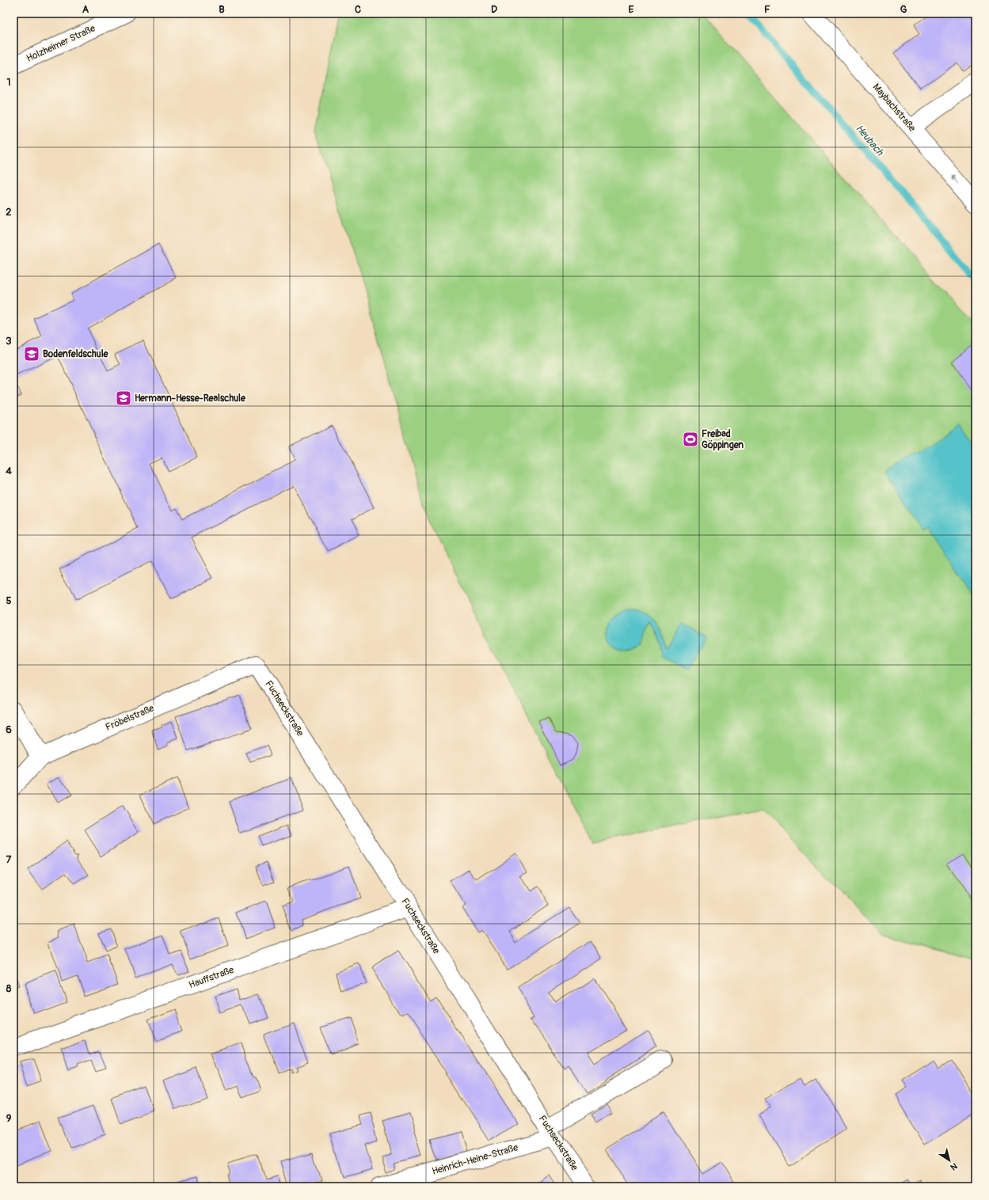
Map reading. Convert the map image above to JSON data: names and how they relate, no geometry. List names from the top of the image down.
{
  "streets": {
    "street": [
      "Holzheimer Straße",
      "Maybachstraße",
      "Fuchseckstraße",
      "Fröbelstraße",
      "Hauffstraße",
      "Heinrich-Heine-Straße"
    ]
  },
  "crossings": [
    ["Fuchseckstraße", "Fröbelstraße"],
    ["Fuchseckstraße", "Hauffstraße"],
    ["Fuchseckstraße", "Heinrich-Heine-Straße"]
  ],
  "one_way": ["Maybachstraße"],
  "water": ["Heubach"],
  "places": {
    "school or university": ["Bodenfeldschule", "Hermann-Hesse-Realschule"],
    "sports": ["Freibad Göppingen"]
  },
  "north": "bottom right",
  "grid": {
    "columns": [
      "A",
      "B",
      "C",
      "D",
      "E",
      "F",
      "G"
    ],
    "rows": [
      "1",
      "2",
      "3",
      "4",
      "5",
      "6",
      "7",
      "8",
      "9"
    ]
  }
}
